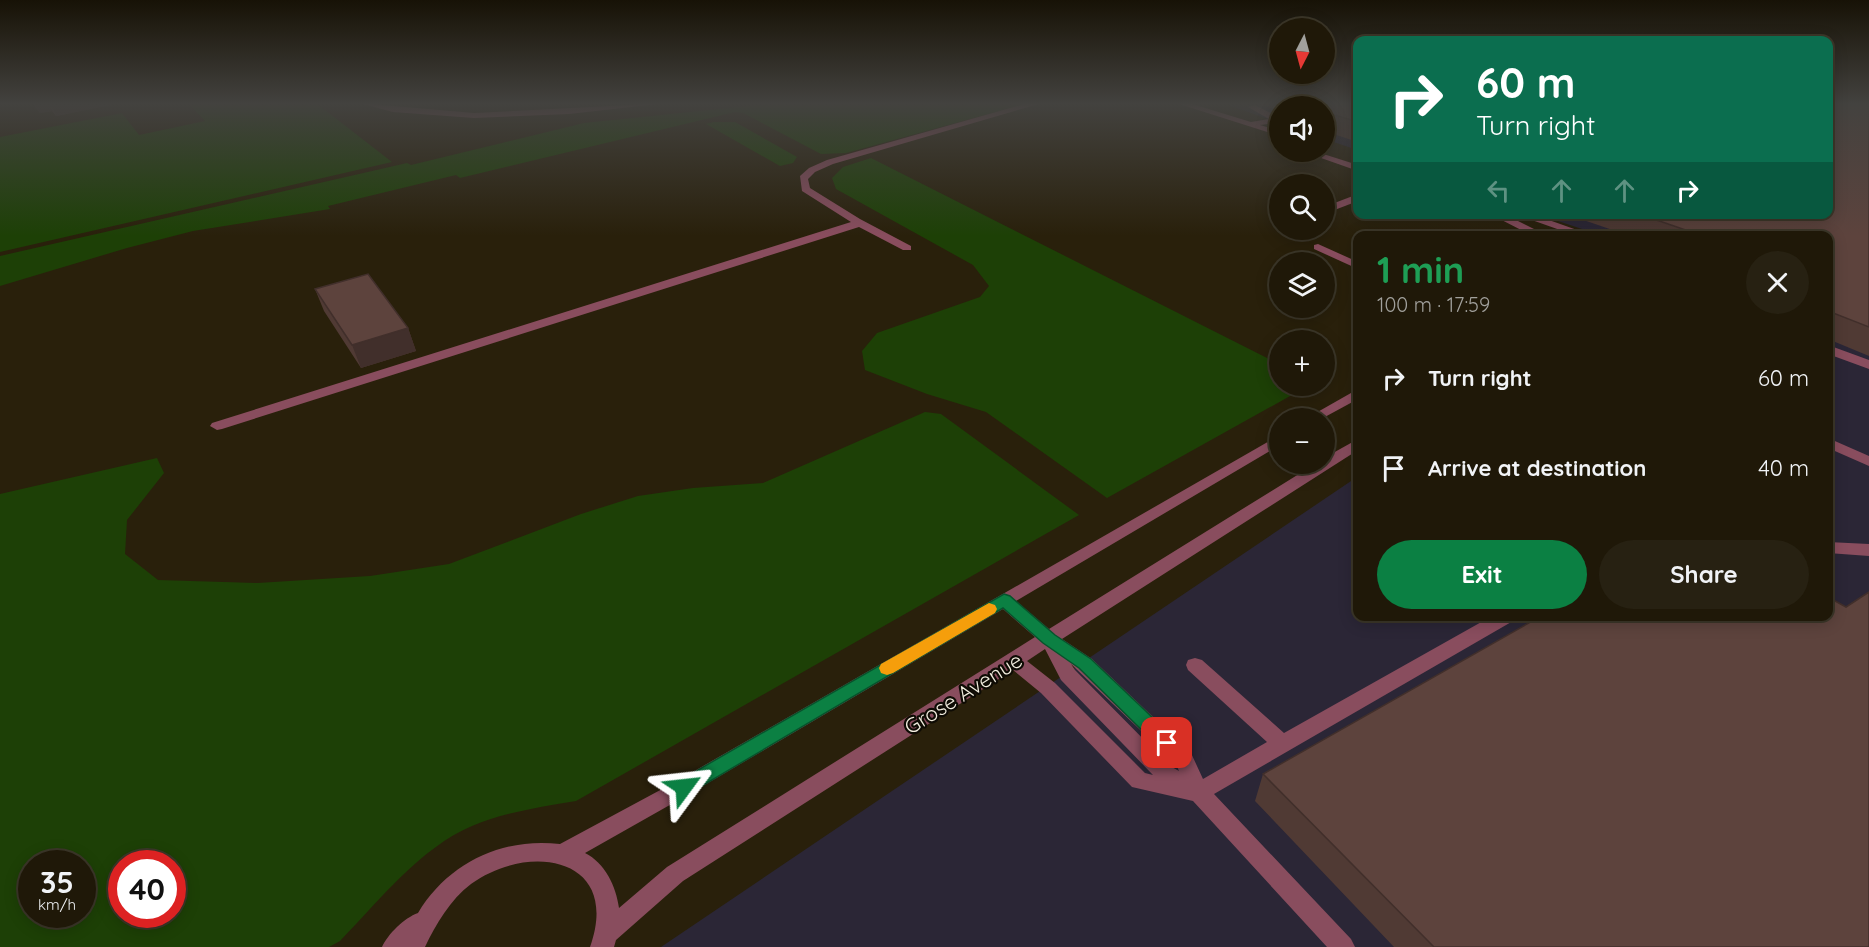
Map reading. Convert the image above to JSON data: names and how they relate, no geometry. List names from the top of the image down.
{
  "streets": {
    "street": ["Grose Avenue"]
  },
  "north": "bottom",
  "page": {
    "map_buttons": ["+", "−"],
    "turn": ["60 m", "Turn right"],
    "heading": ["1 min", "100 m · 17:59"],
    "list": [
      {
        "name": "Turn right",
        "value": "60 m"
      },
      {
        "name": "Arrive at destination",
        "value": "40 m"
      }
    ],
    "buttons": ["Exit", "Share"],
    "speed": "35 km/h",
    "limit": "40"
  }
}
